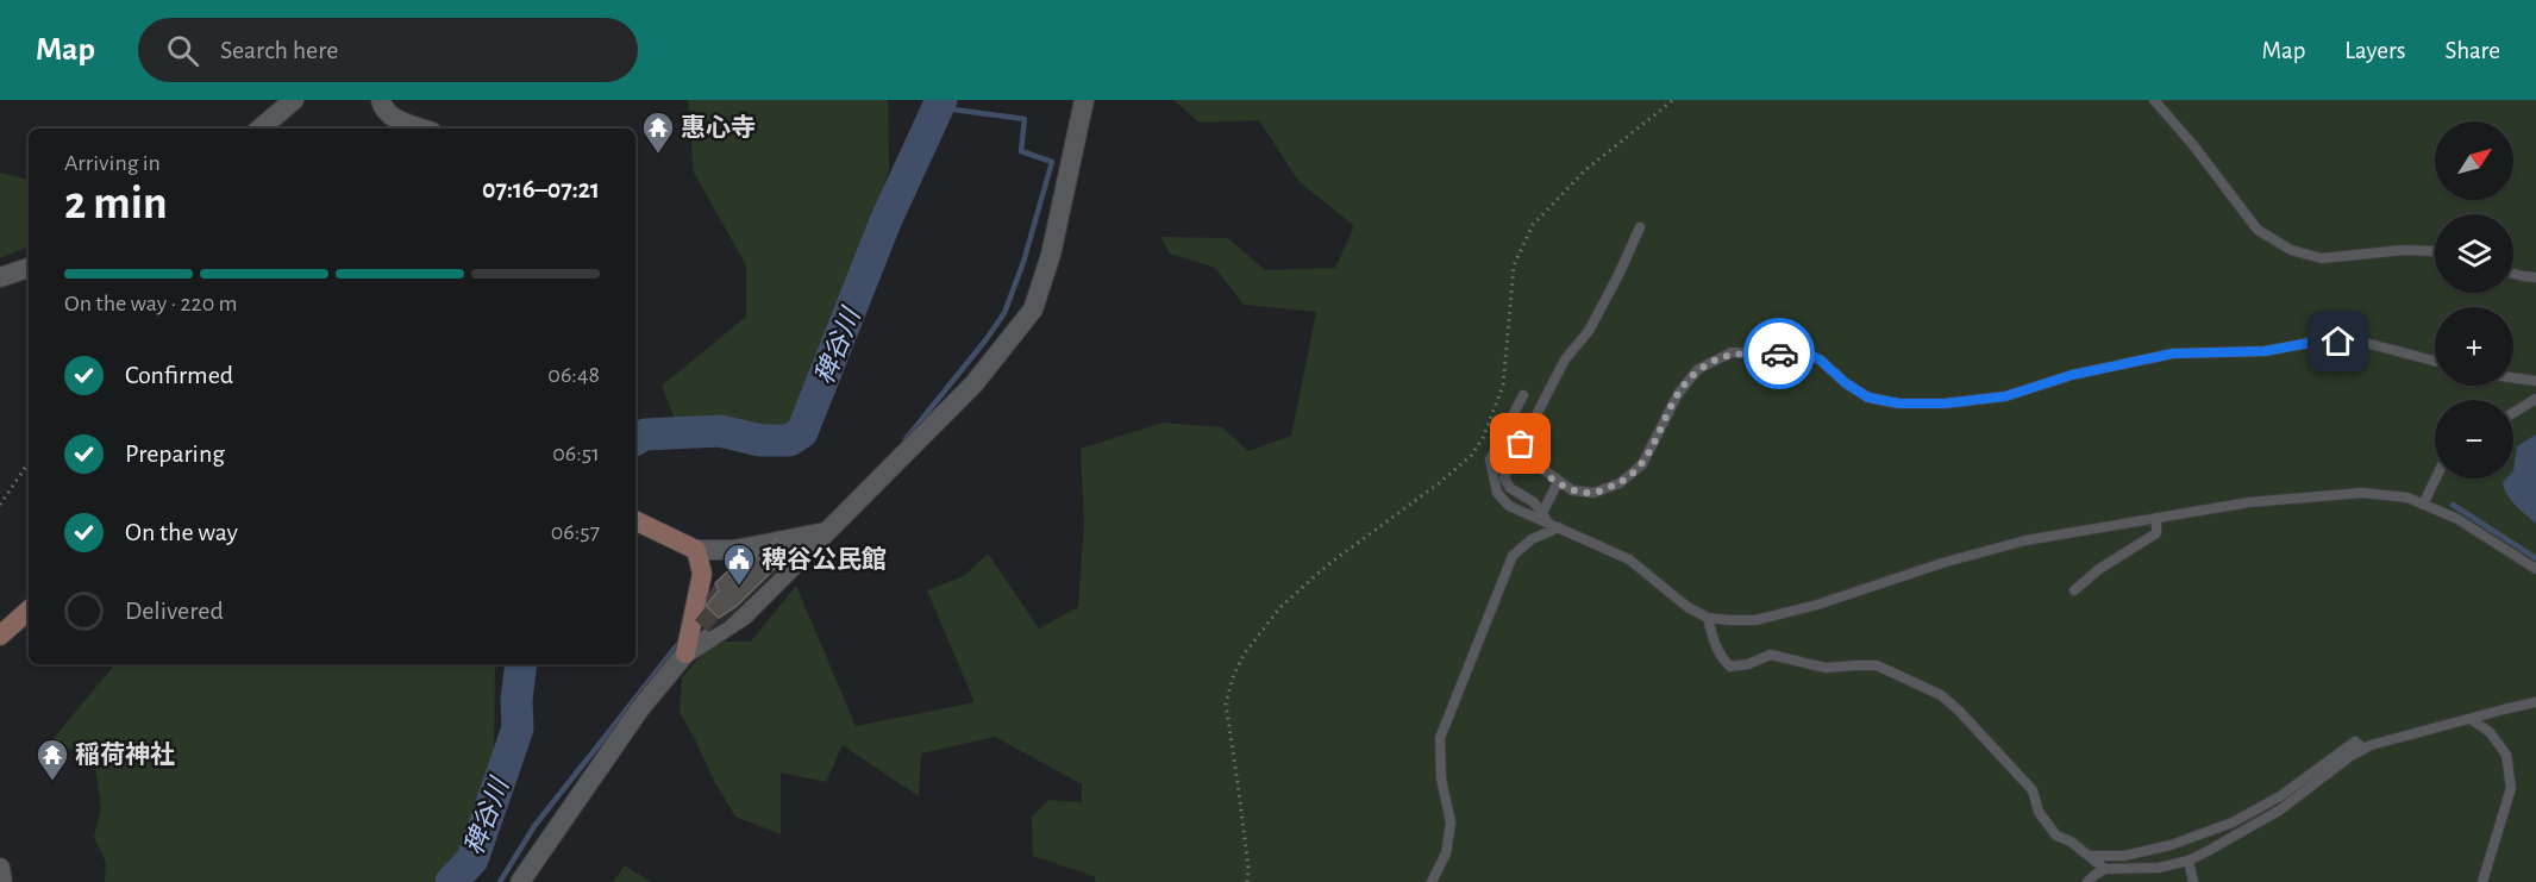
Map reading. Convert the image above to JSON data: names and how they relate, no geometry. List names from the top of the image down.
{
  "water": ["稗谷川"],
  "places": {
    "temple": ["惠心寺", "稲荷神社"],
    "public building": ["稗谷公民館"]
  },
  "north": "top right",
  "page": {
    "header": "Map",
    "search": "Search here",
    "nav": ["Map", "Layers", "Share"],
    "map_buttons": ["+", "−"],
    "heading": ["2 min", "Arriving in", "07:16–07:21"],
    "bar": "On the way · 220 m",
    "list": [
      ["Confirmed", "06:48"],
      ["Preparing", "06:51"],
      ["On the way", "06:57"],
      "Delivered"
    ]
  }
}
